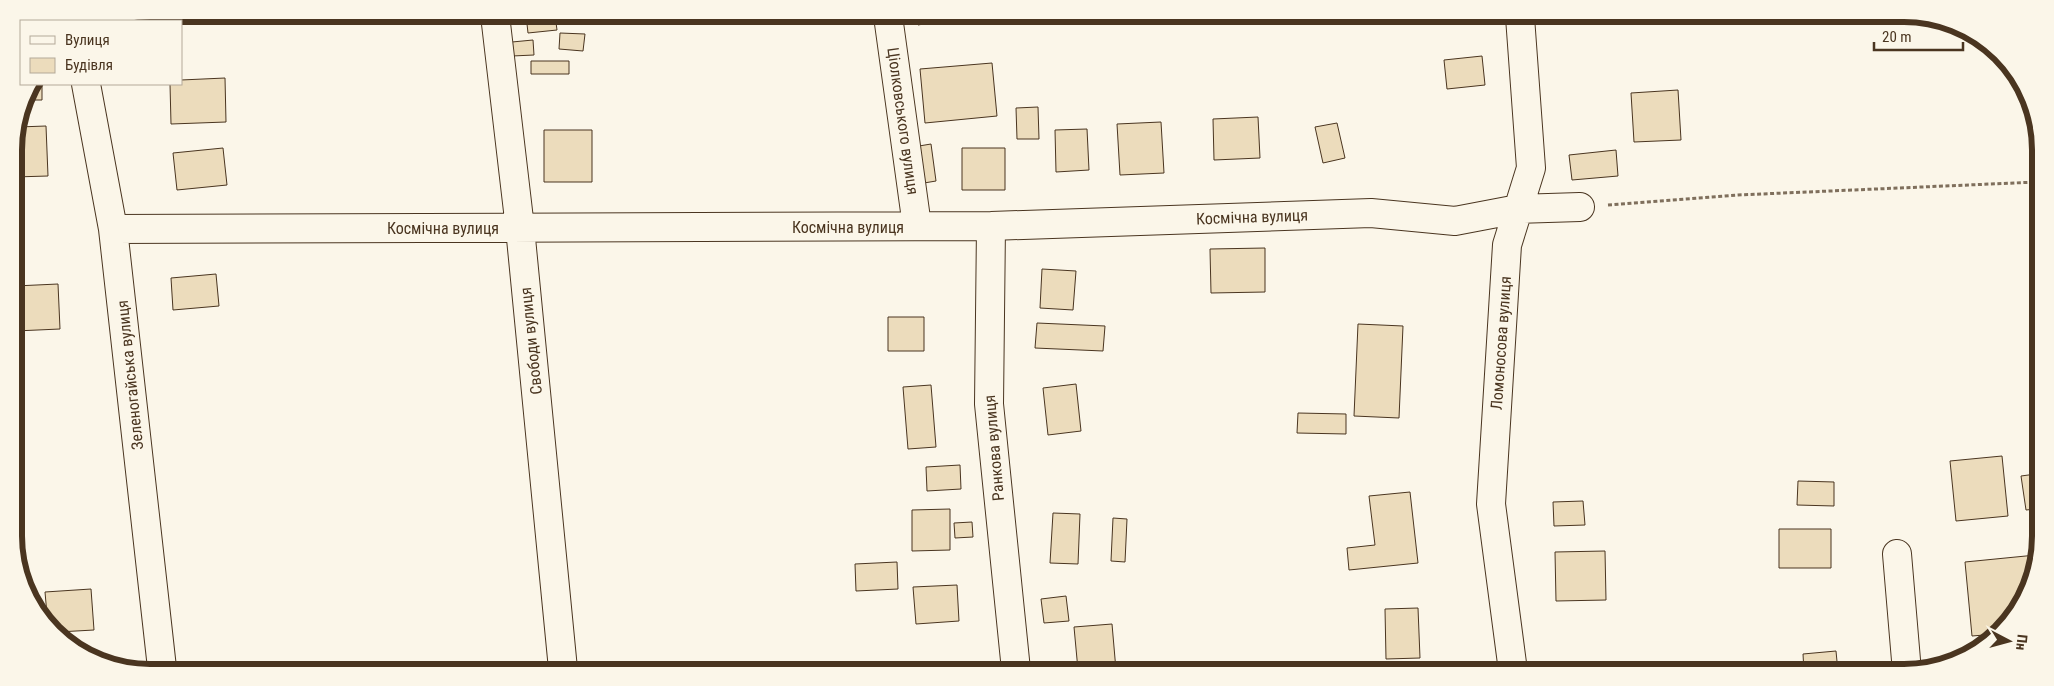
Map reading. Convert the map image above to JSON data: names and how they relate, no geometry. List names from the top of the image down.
{
  "streets": {
    "street": [
      "Ціолковського вулиця",
      "Космічна вулиця",
      "Свободи вулиця",
      "Ломоносова вулиця",
      "Зеленогайська вулиця",
      "Ранкова вулиця"
    ]
  },
  "crossings": [
    ["Ціолковського вулиця", "Космічна вулиця"],
    ["Космічна вулиця", "Свободи вулиця"],
    ["Космічна вулиця", "Ломоносова вулиця"],
    ["Космічна вулиця", "Зеленогайська вулиця"],
    ["Космічна вулиця", "Ранкова вулиця"]
  ],
  "legend": ["Вулиця", "Будівля"],
  "scale_bar": "20 m",
  "north": "right"
}
